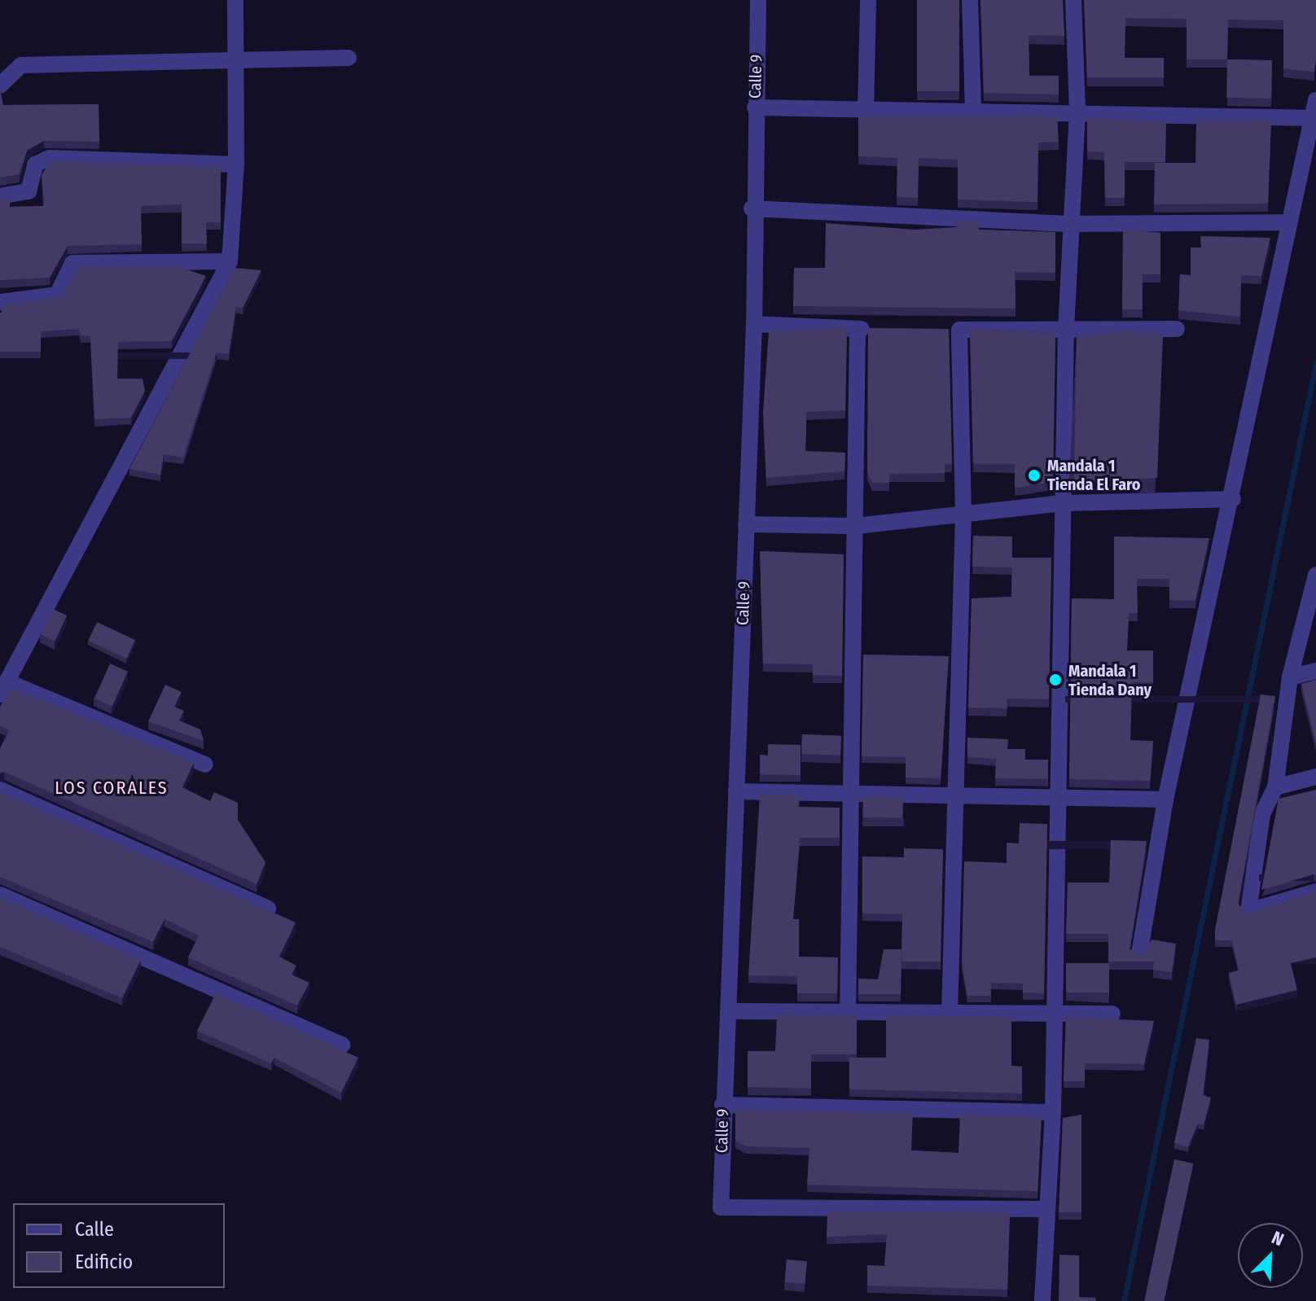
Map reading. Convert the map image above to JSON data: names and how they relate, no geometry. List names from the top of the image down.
{
  "streets": {
    "street": ["Calle 9"]
  },
  "districts": ["LOS CORALES"],
  "places": ["Mandala 1 Tienda El Faro", "Mandala 1 Tienda Dany"],
  "legend": ["Calle", "Edificio"],
  "north": "top right"
}
